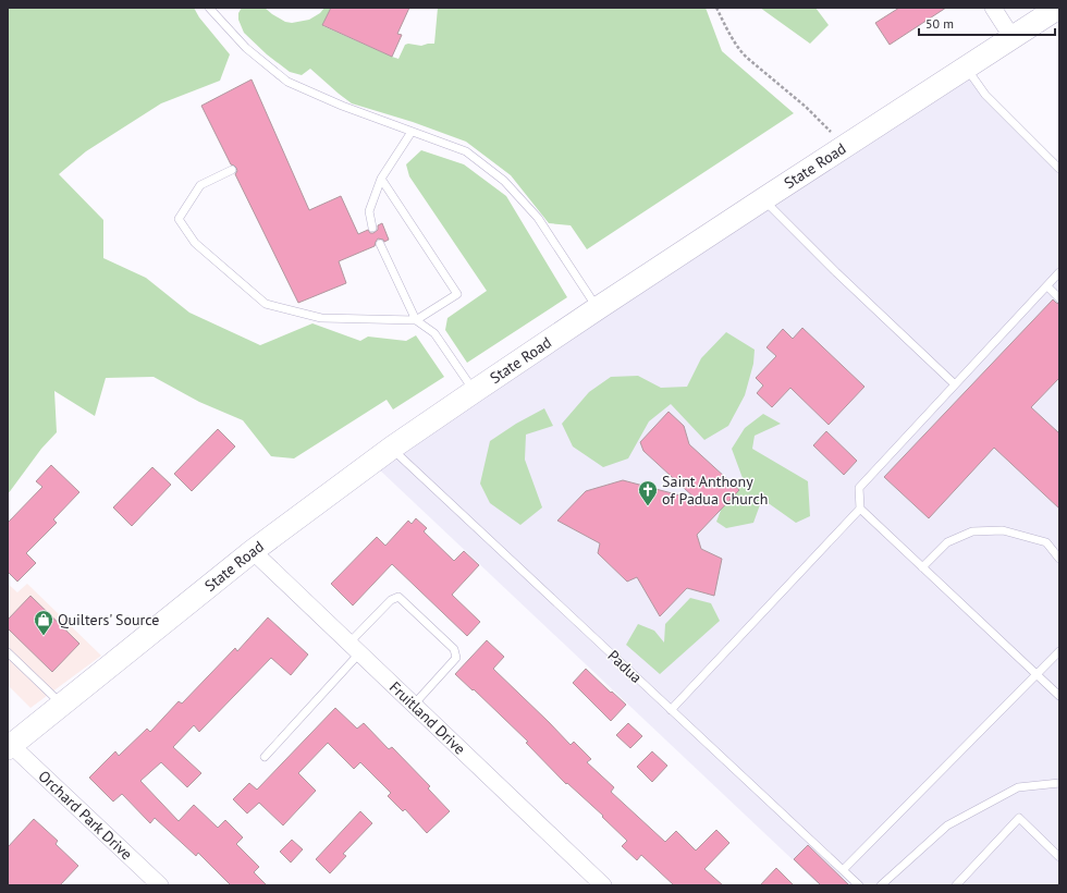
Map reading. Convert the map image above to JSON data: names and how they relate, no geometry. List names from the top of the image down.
{
  "streets": {
    "main road": ["State Road"],
    "street": ["Fruitland Drive", "Orchard Park Drive"],
    "lane": ["Padua"]
  },
  "crossings": [
    ["State Road", "Padua"],
    ["State Road", "Fruitland Drive"],
    ["State Road", "Orchard Park Drive"]
  ],
  "places": {
    "church": ["Saint Anthony of Padua Church"],
    "shop": ["Quilters' Source"]
  },
  "scale_bar": "50 m"
}
